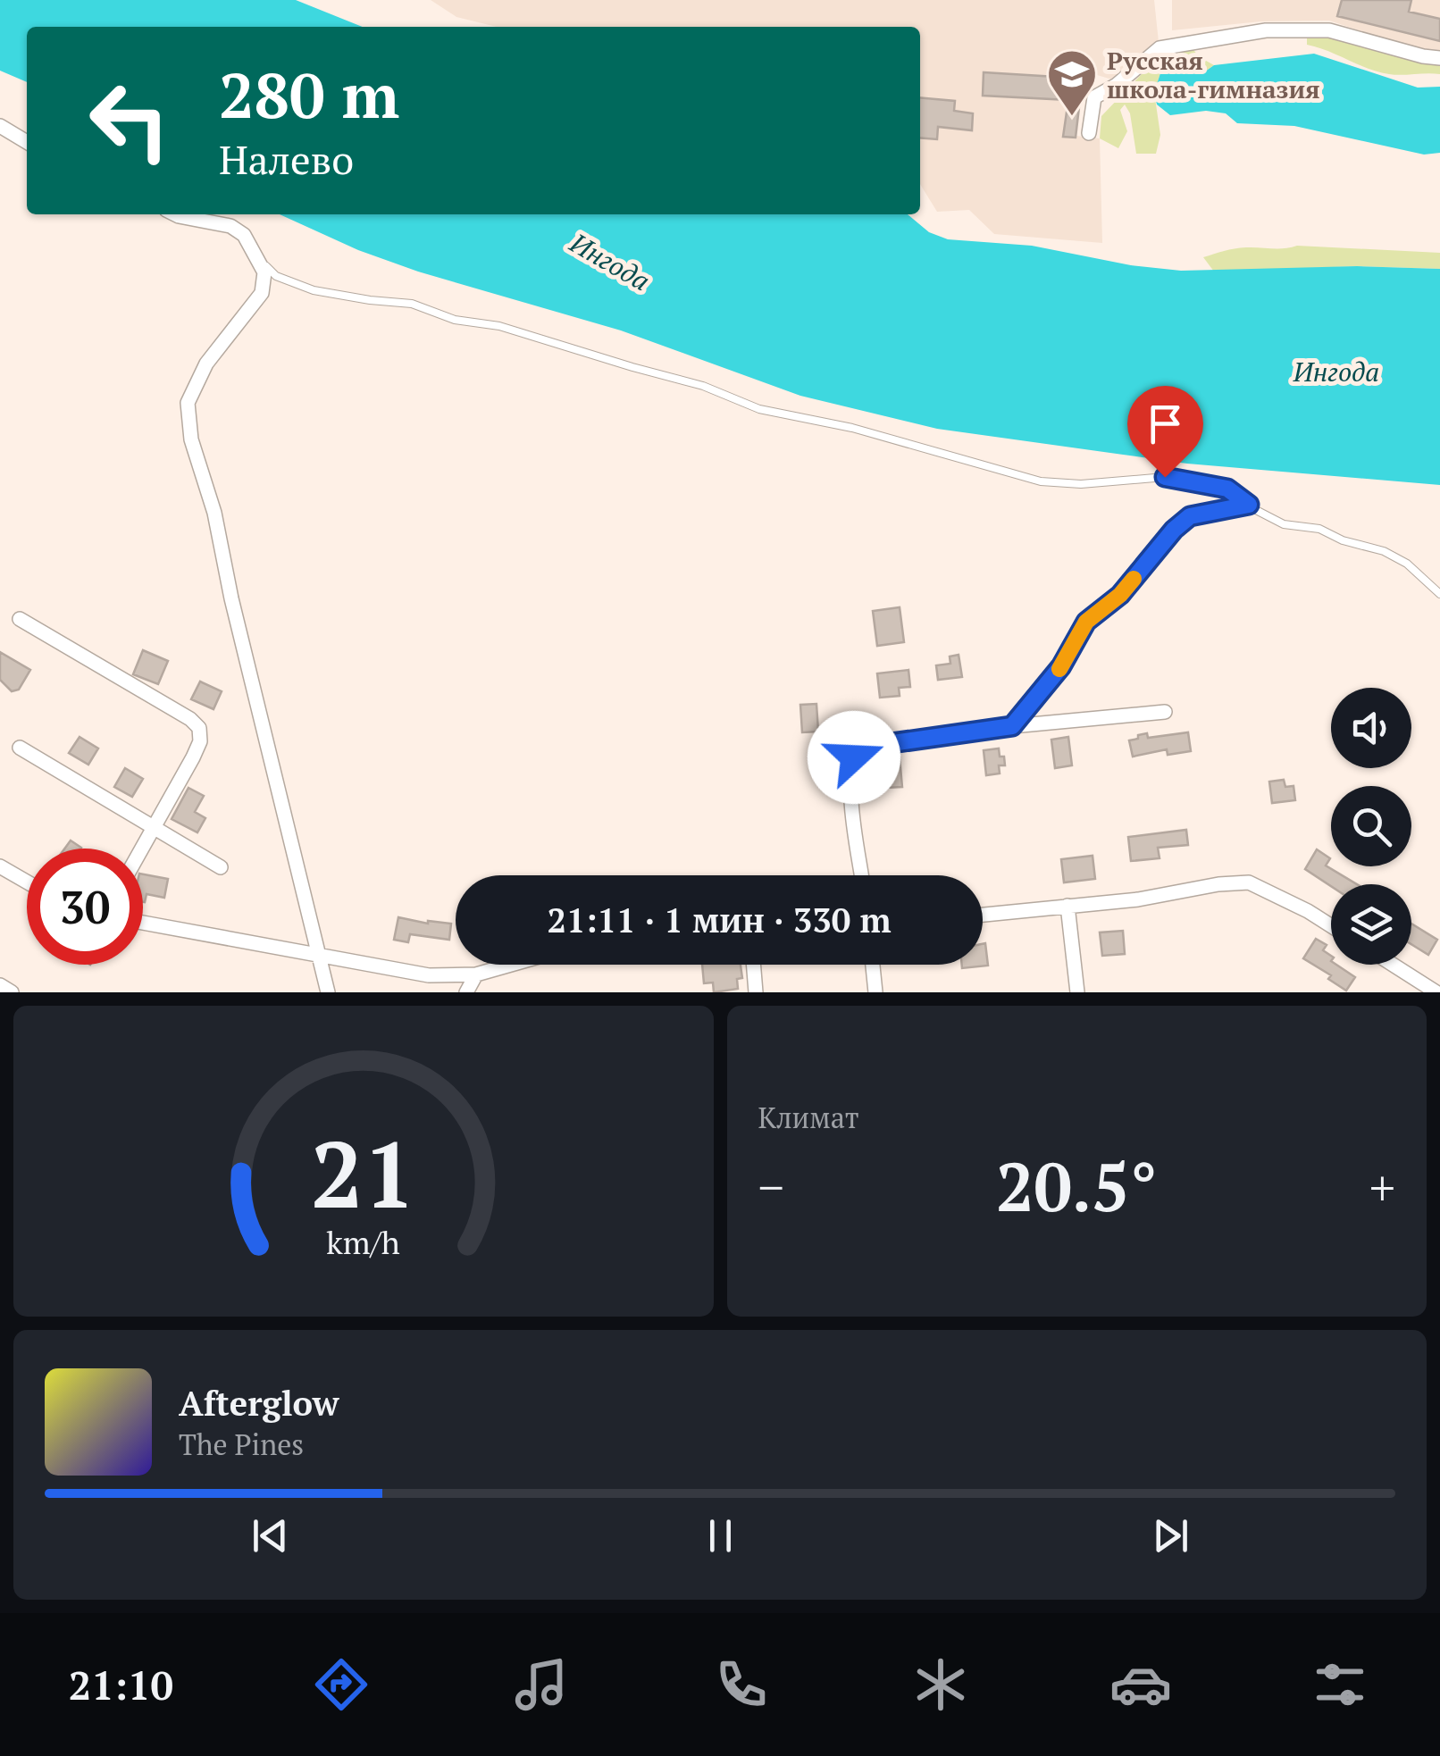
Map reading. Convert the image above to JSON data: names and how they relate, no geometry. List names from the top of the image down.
{
  "water": ["Ингода"],
  "places": {
    "school or university": ["Русская школа-гимназия"]
  },
  "page": {
    "turn": ["280 m", "Налево"],
    "limit": "30",
    "trip": "21:11 · 1 мин · 330 m",
    "tile": "Климат",
    "heat": ["−", "20.5°", "+"],
    "song": ["Afterglow", "The Pines"],
    "tabs": "21:10",
    "gauge": ["21", "km/h"]
  }
}
